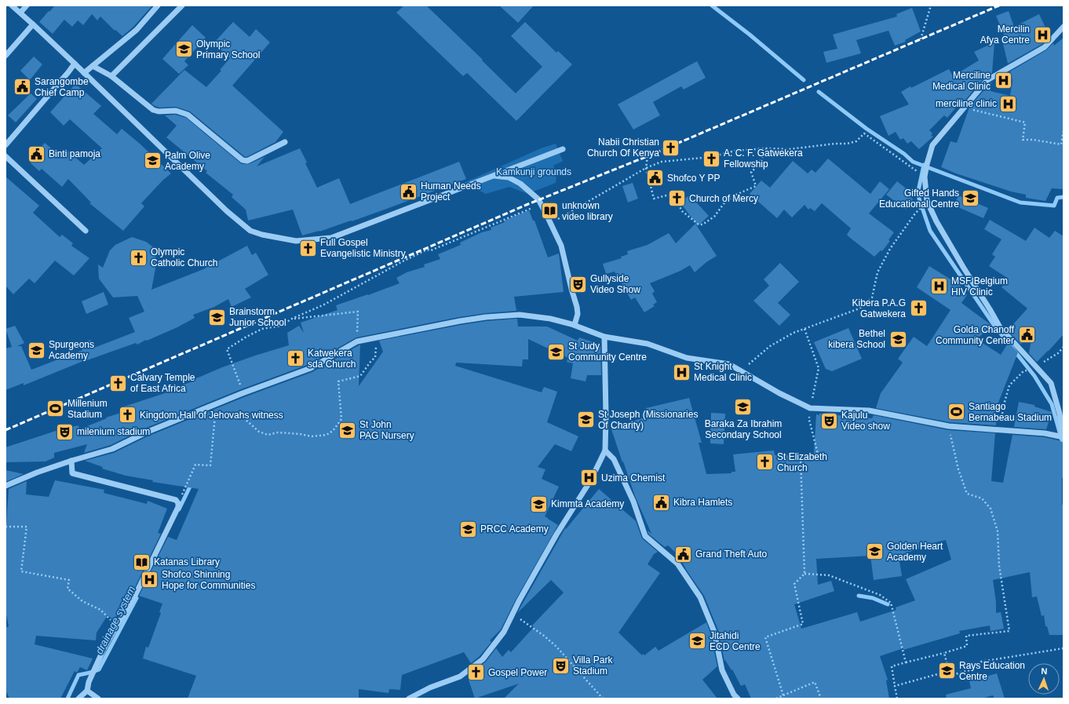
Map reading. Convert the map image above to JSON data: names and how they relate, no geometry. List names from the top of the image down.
{
  "water": ["drainage system"],
  "parks": ["Kamkunji grounds"],
  "places": {
    "hospital": [
      "Mercilin Afya Centre",
      "Merciline Medical Clinic",
      "merciline clinic",
      "MSF Belgium HIV Clinic",
      "St Knight Medical Clinic",
      "Uzima Chemist",
      "Shofco Shinning Hope for Communities"
    ],
    "school or university": [
      "Olympic Primary School",
      "Palm Olive Academy",
      "Gifted Hands Educational Centre",
      "Brainstorm Junior School",
      "Bethel kibera School",
      "Spurgeons Academy",
      "St Judy Community Centre",
      "Baraka Za Ibrahim Secondary School",
      "St Joseph (Missionaries Of Charity)",
      "St John PAG Nursery",
      "Kimmta Academy",
      "PRCC Academy",
      "Golden Heart Academy",
      "Jitahidi ECD Centre",
      "Rays Education Centre"
    ],
    "public building": [
      "Sarangombe Chief Camp",
      "Binti pamoja",
      "Shofco Y PP",
      "Human Needs Project",
      "Golda Chanoff Community Center",
      "Kibra Hamlets",
      "Grand Theft Auto"
    ],
    "church": [
      "Nabii Christian Church Of Kenya",
      "A. C. F. Gatwekera Fellowship",
      "Church of Mercy",
      "Full Gospel Evangelistic Ministry",
      "Olympic Catholic Church",
      "Kibera P.A.G Gatwekera",
      "Katwekera sda Church",
      "Calvary Temple of East Africa",
      "Kingdom Hall of Jehovahs witness",
      "St Elizabeth Church",
      "Gospel Power"
    ],
    "library": ["unknown video library", "Katanas Library"],
    "theatre": [
      "Gullyside Video Show",
      "Kajulu Video show",
      "milenium stadium",
      "Villa Park Stadium"
    ],
    "sports": ["Millenium Stadium", "Santiago Bernabeau Stadium"]
  },
  "north": "top"
}
